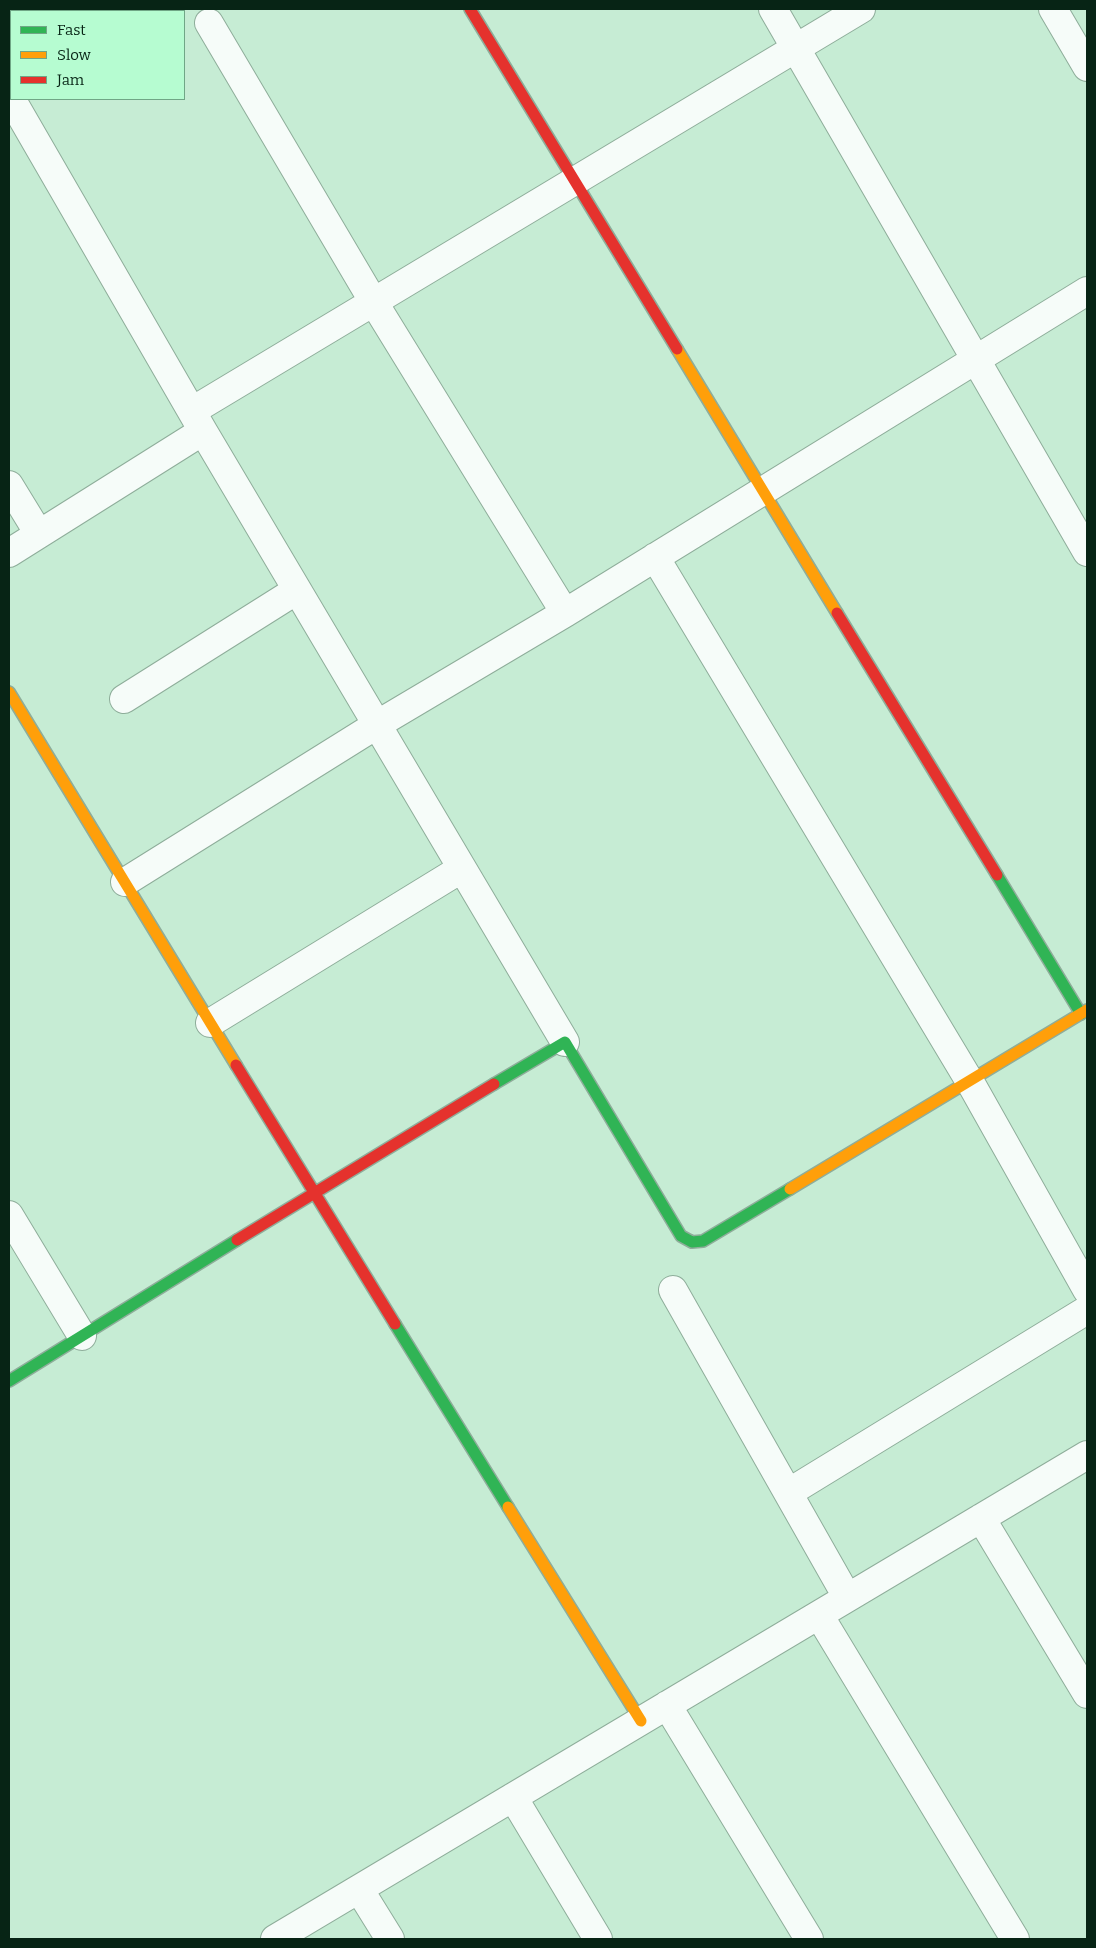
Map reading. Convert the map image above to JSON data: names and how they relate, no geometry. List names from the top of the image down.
{
  "legend": ["Fast", "Slow", "Jam"]
}
